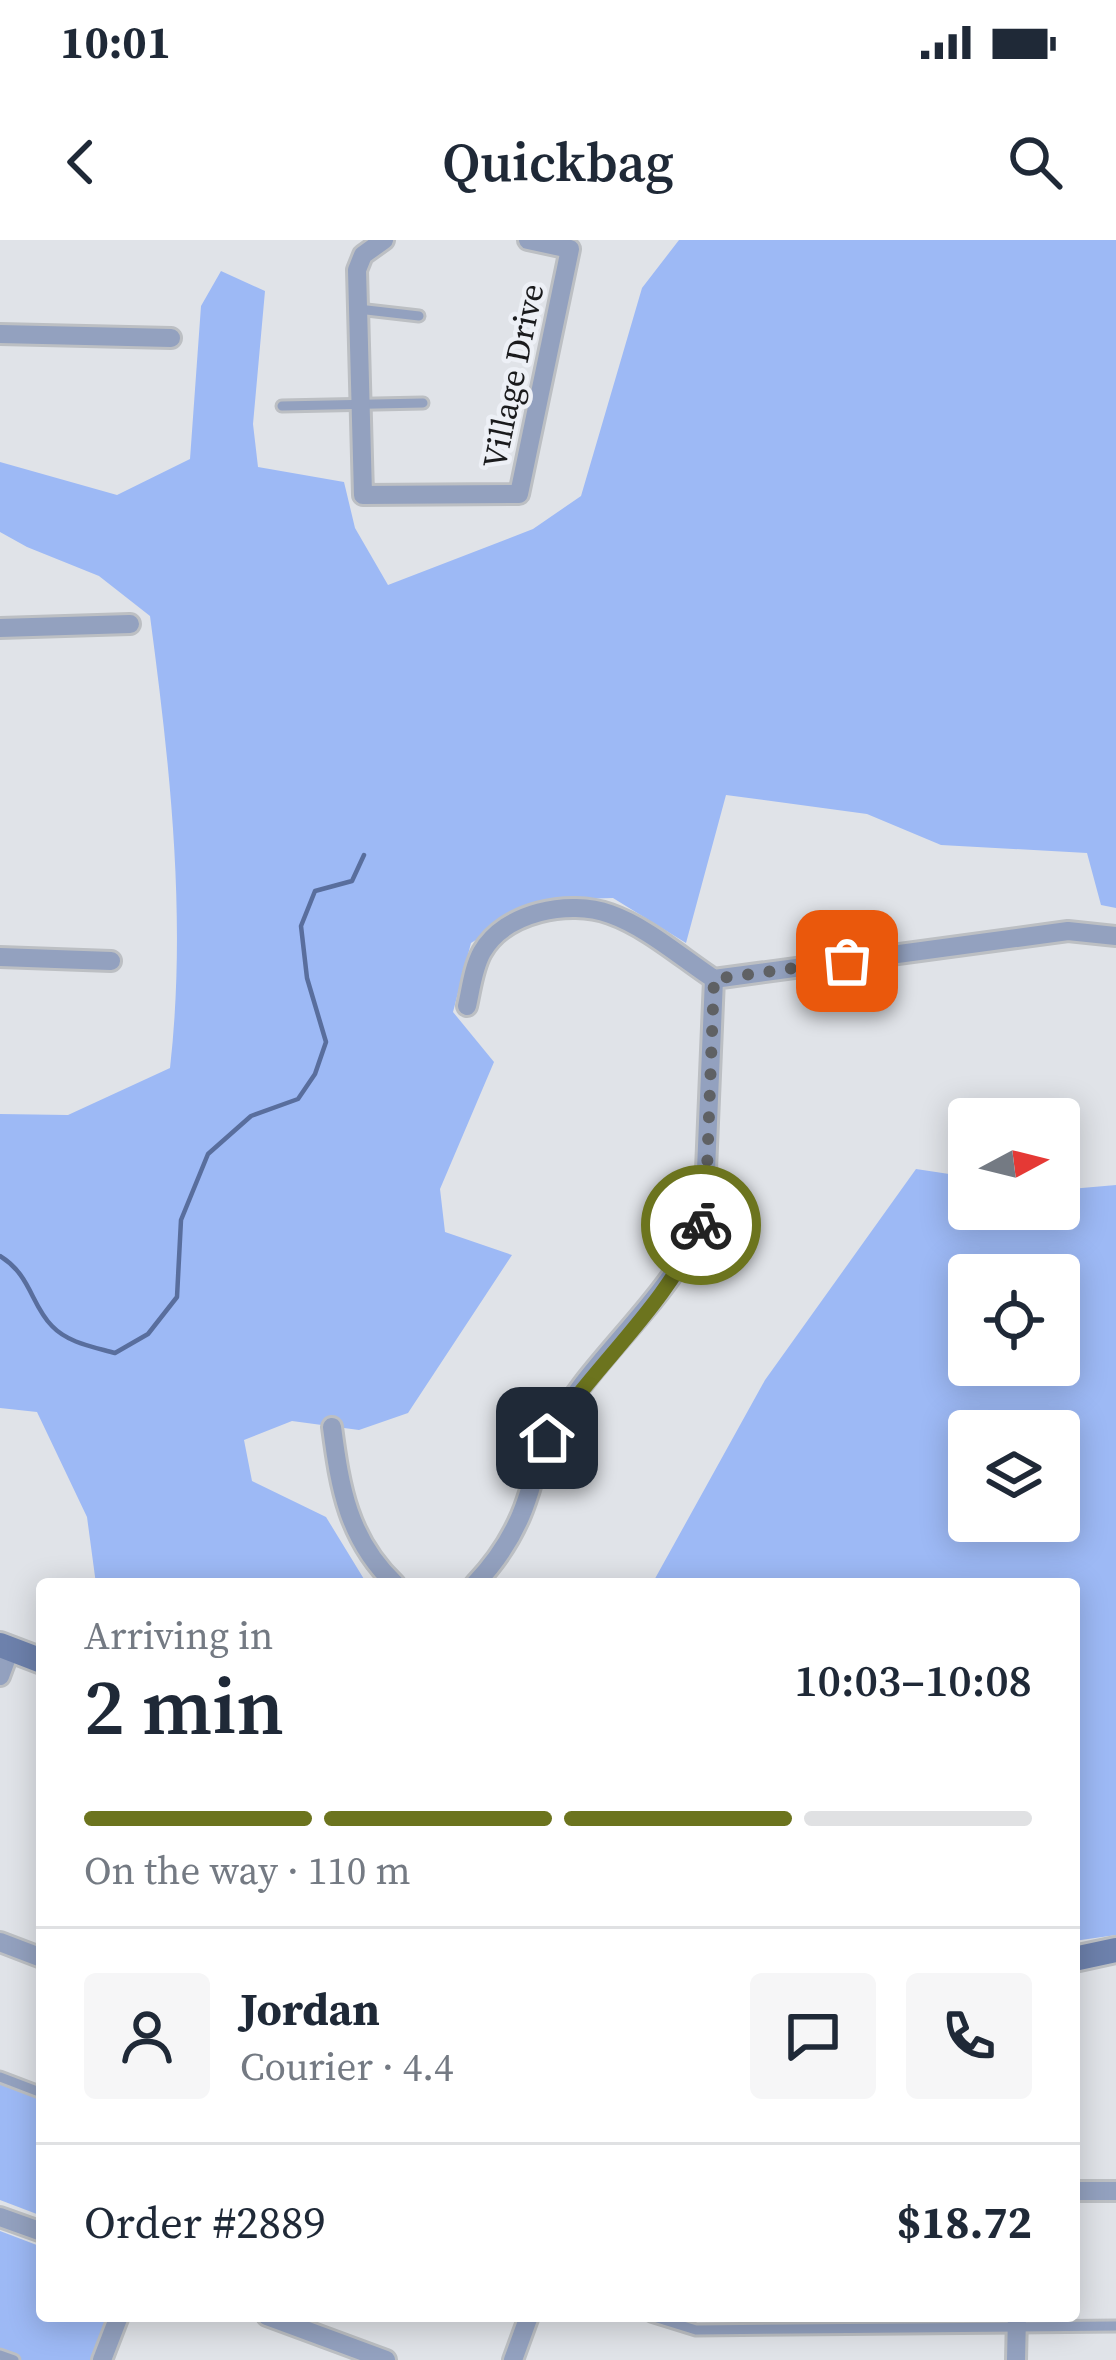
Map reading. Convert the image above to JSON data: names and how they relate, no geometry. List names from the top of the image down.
{
  "streets": {
    "street": ["Village Drive"]
  },
  "north": "right",
  "page": {
    "status": "10:01",
    "header": "Quickbag",
    "heading": ["2 min", "Arriving in", "10:03–10:08"],
    "panel": [
      "Jordan",
      "Courier · 4.4",
      "Order #2889",
      "$18.72"
    ],
    "bar": "On the way · 110 m"
  }
}
